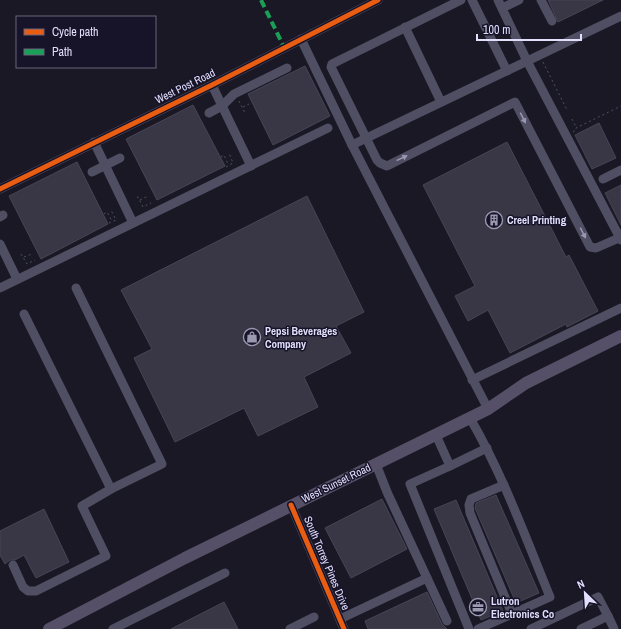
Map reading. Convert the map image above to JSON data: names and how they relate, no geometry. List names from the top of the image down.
{
  "streets": {
    "main road": ["West Sunset Road"],
    "street": ["West Post Road", "South Torrey Pines Drive"]
  },
  "crossings": [
    ["West Sunset Road", "South Torrey Pines Drive"]
  ],
  "places": {
    "building": ["Creel Printing"],
    "shop": ["Pepsi Beverages Company"],
    "office": ["Lutron Electronics Co"]
  },
  "legend": ["Cycle path", "Path"],
  "scale_bar": "100 m",
  "north": "top left"
}
